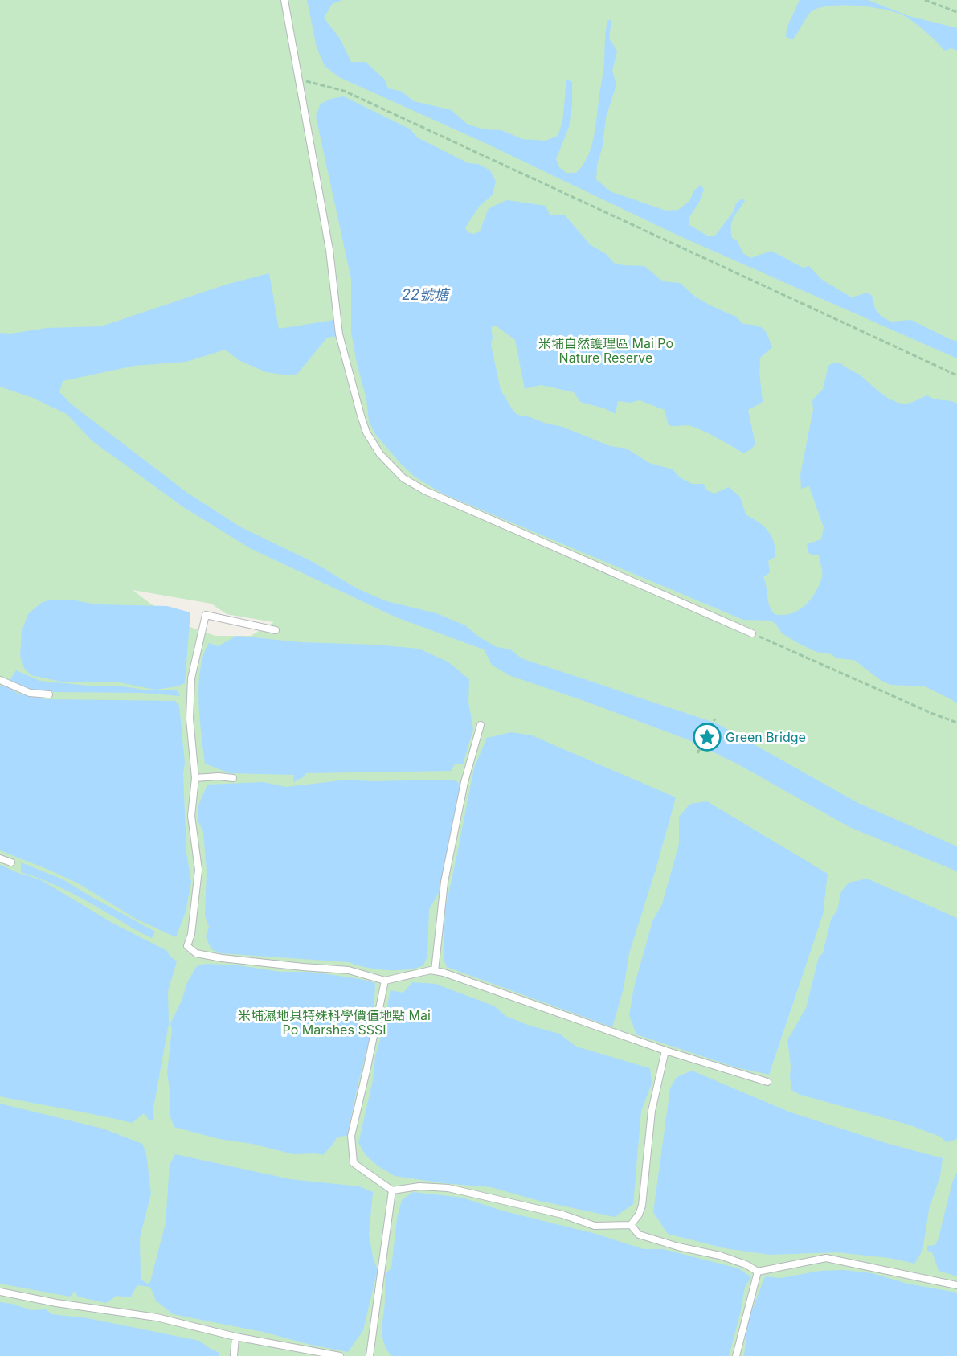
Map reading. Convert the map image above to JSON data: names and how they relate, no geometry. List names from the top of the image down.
{
  "water": ["22號塘"],
  "parks": ["米埔自然護理區 Mai Po Nature Reserve", "米埔濕地具特殊科學價值地點 Mai Po Marshes SSSI"],
  "places": {
    "place": ["Green Bridge"]
  }
}
